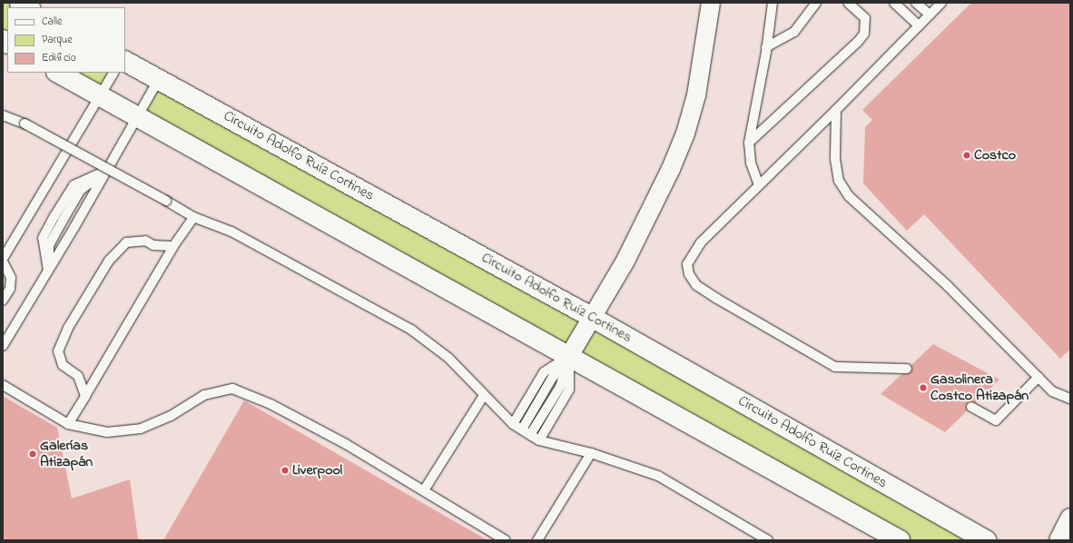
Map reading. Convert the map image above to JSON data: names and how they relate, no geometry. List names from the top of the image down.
{
  "streets": {
    "main road": ["Circuito Adolfo Ruíz Cortines"]
  },
  "places": [
    "Costco",
    "Gasolinera Costco Atizapán",
    "Galerías Atizapán",
    "Liverpool"
  ],
  "legend": ["Calle", "Parque", "Edificio"]
}
